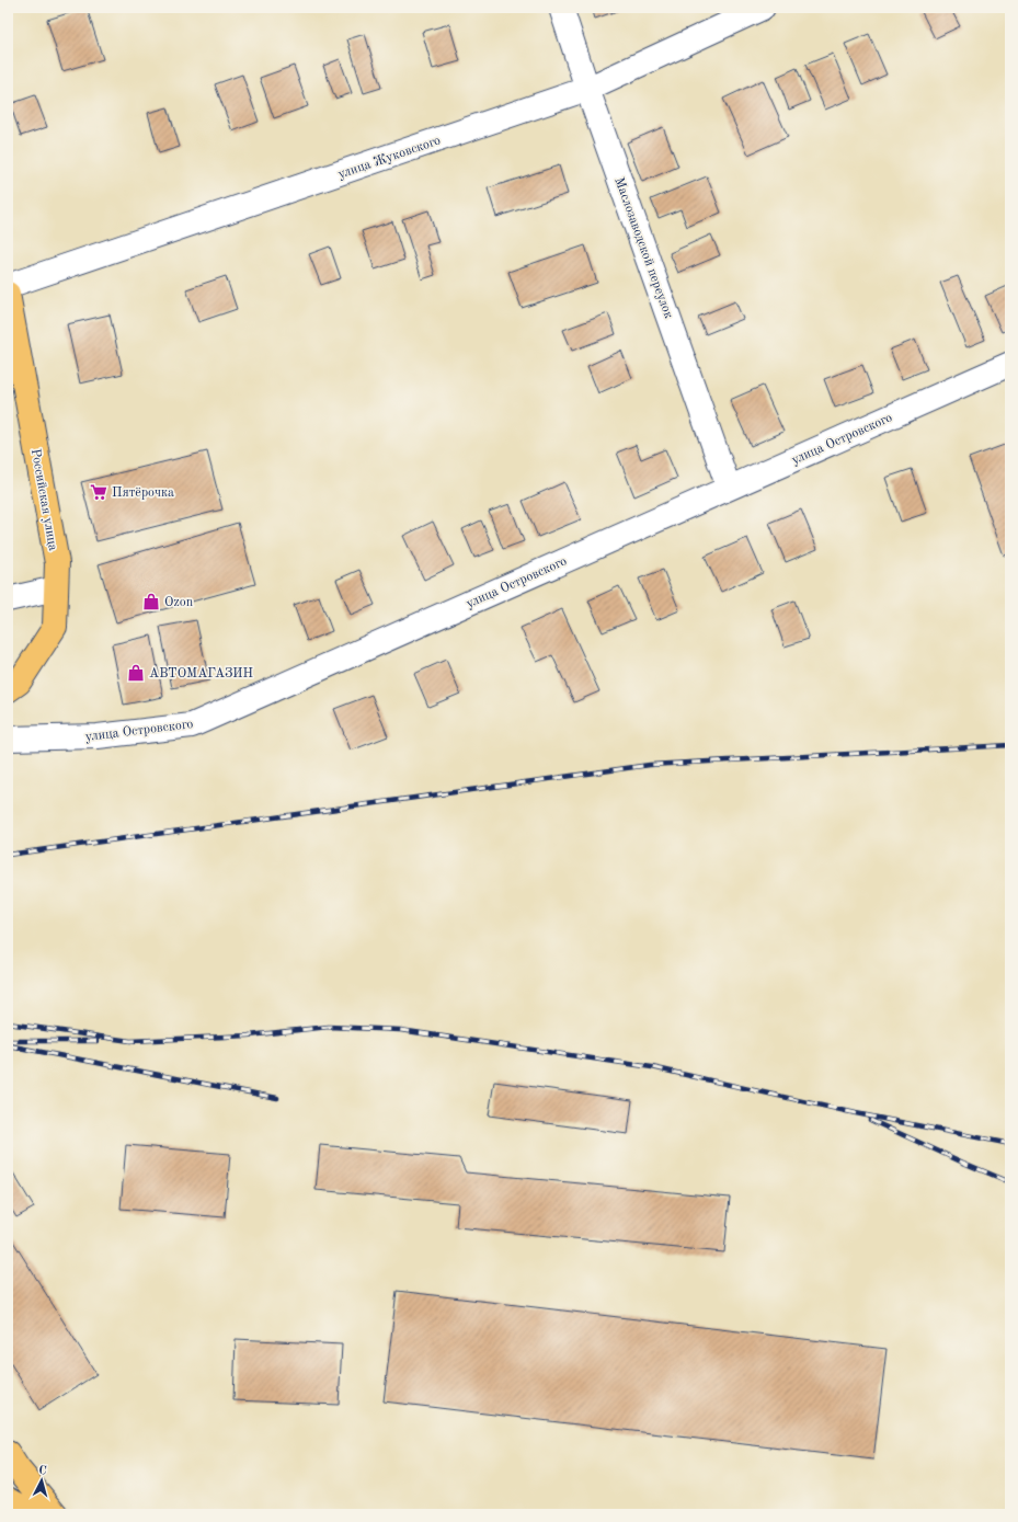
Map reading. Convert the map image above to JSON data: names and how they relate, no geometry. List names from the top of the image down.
{
  "streets": {
    "main road": ["Российская улица"],
    "street": ["улица Жуковского", "Маслозаводской переулок", "улица Островского"]
  },
  "crossings": [
    ["улица Жуковского", "Маслозаводской переулок"],
    ["Маслозаводской переулок", "улица Островского"]
  ],
  "places": {
    "supermarket": ["Пятёрочка"],
    "shop": ["Ozon", "АВТОМАГАЗИН"]
  },
  "north": "top"
}
